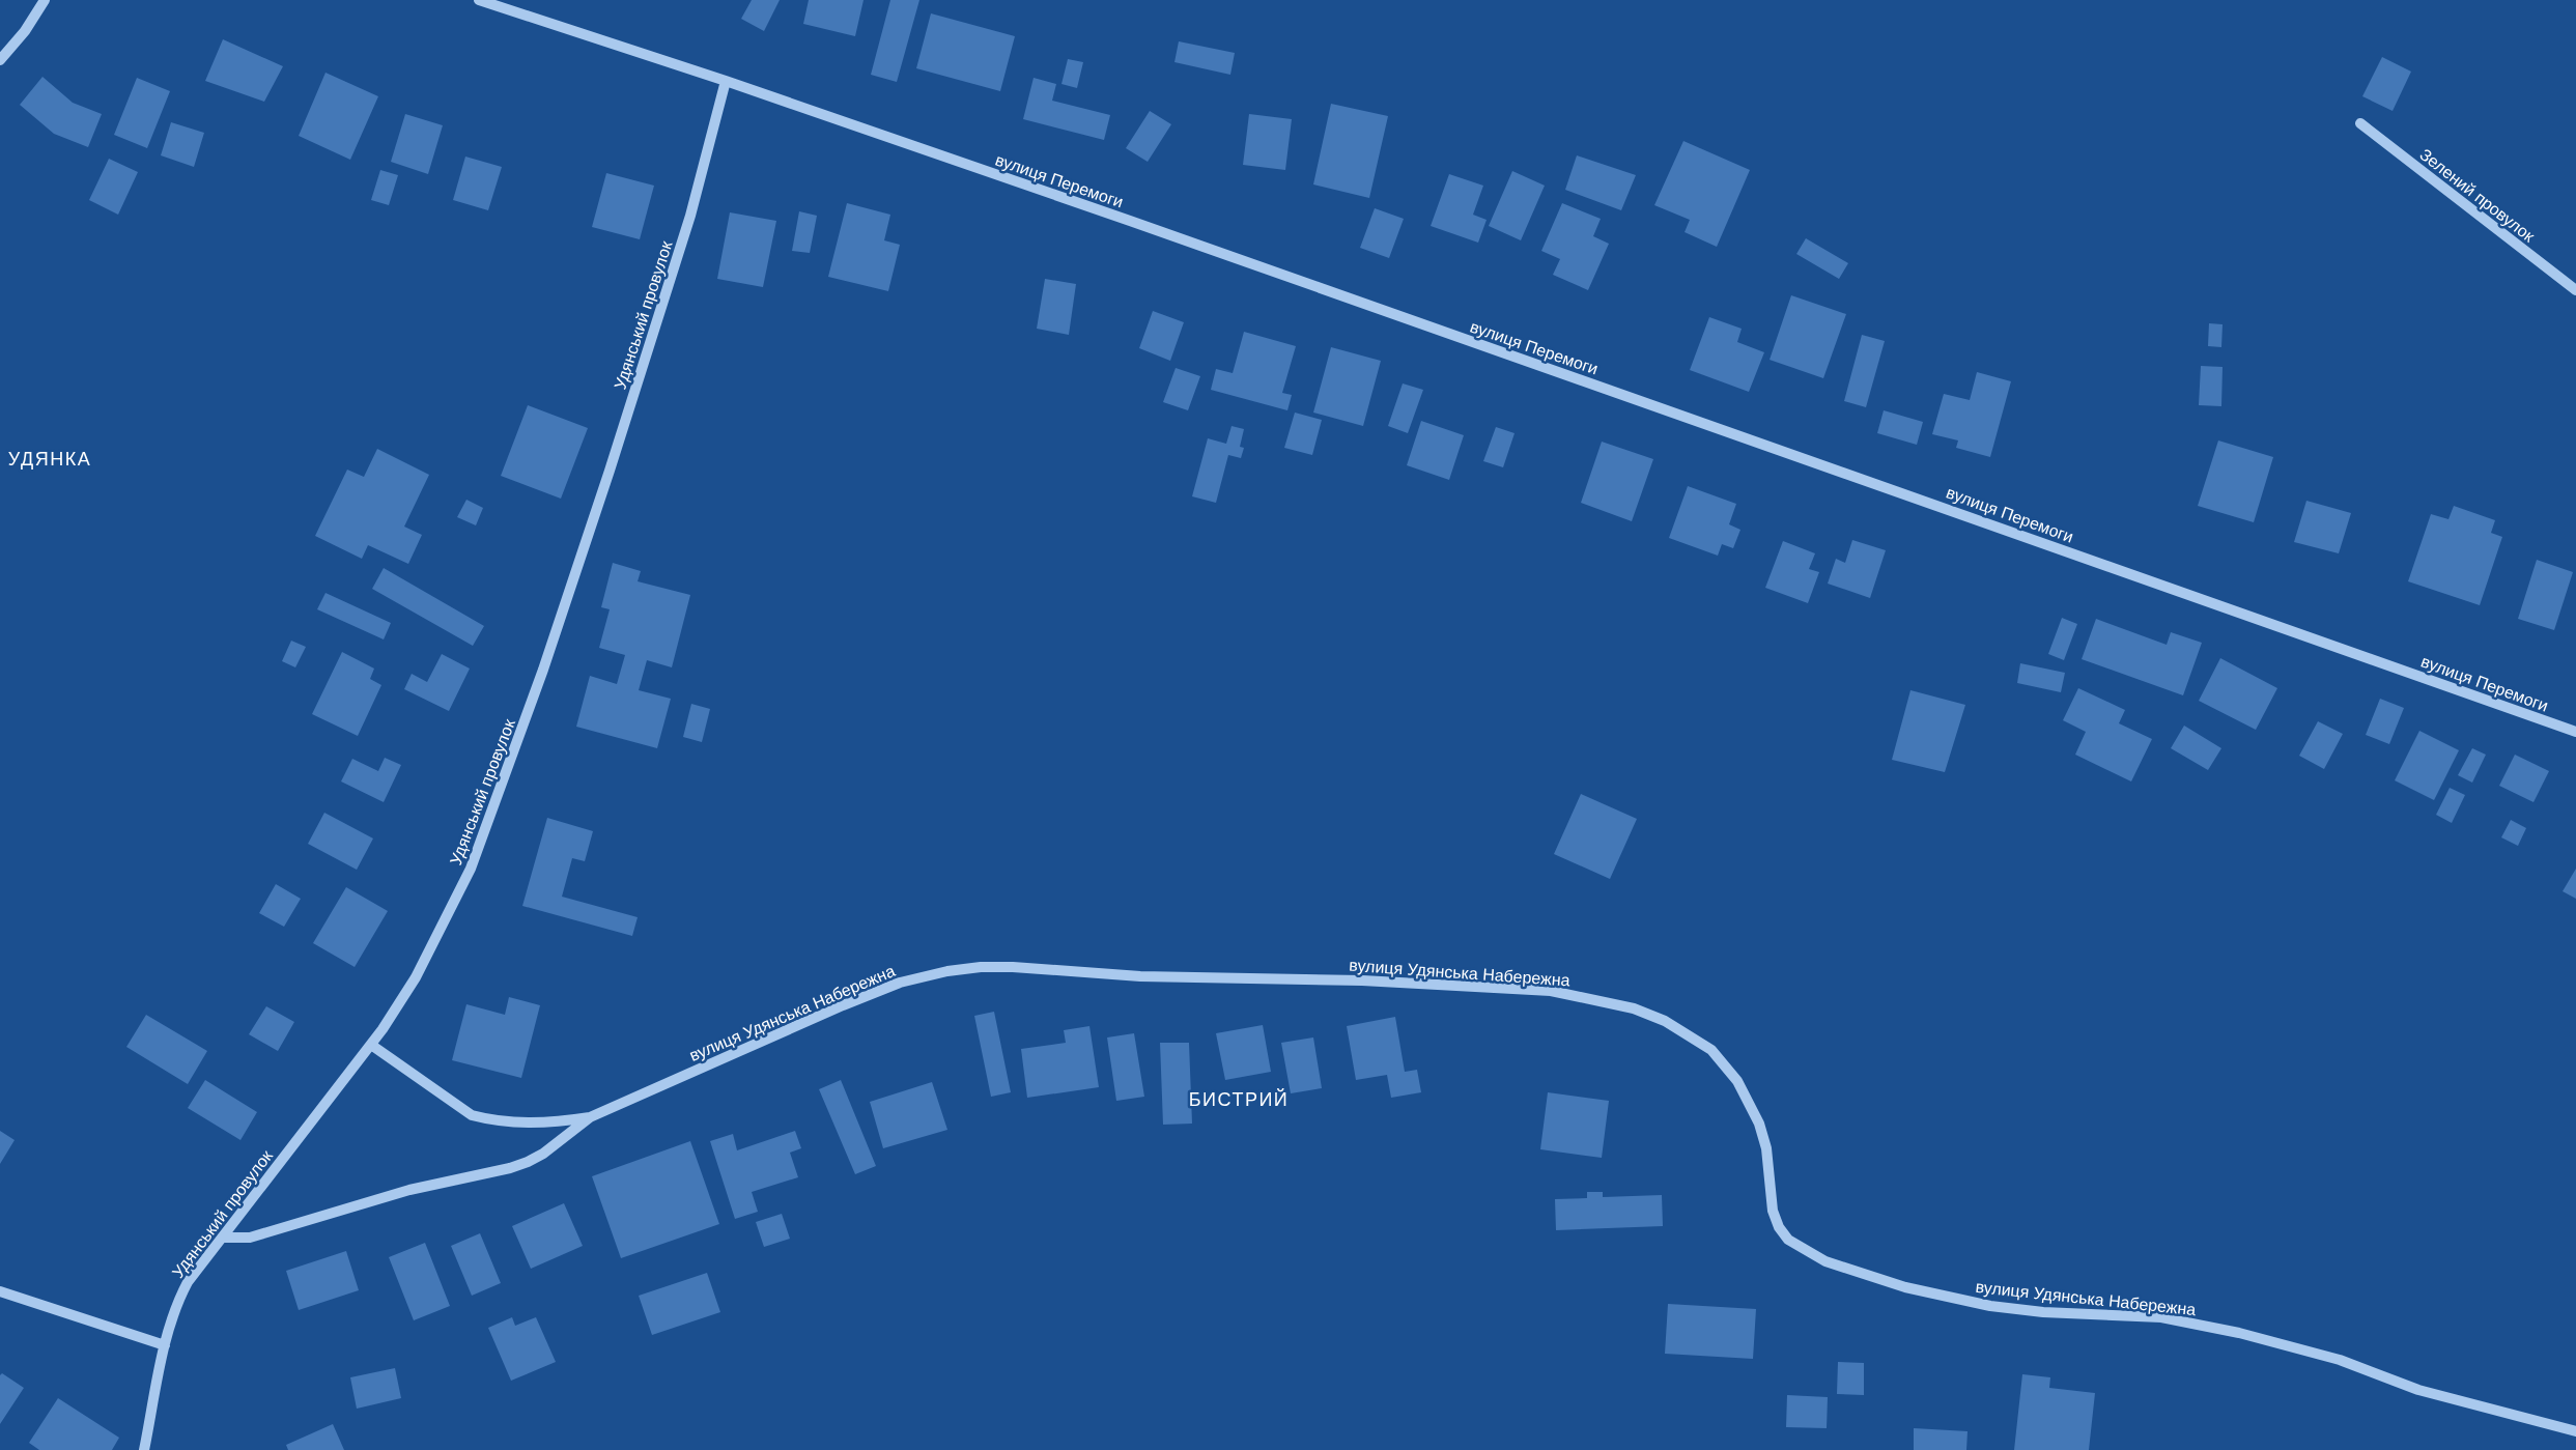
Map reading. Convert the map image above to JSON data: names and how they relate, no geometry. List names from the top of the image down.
{
  "streets": {
    "street": [
      "вулиця Перемоги",
      "Зелений провулок",
      "Удянський провулок",
      "вулиця Удянська Набережна"
    ]
  },
  "crossings": [
    ["вулиця Перемоги", "Удянський провулок"],
    ["Удянський провулок", "вулиця Удянська Набережна"]
  ],
  "districts": ["УДЯНКА", "БИСТРИЙ"]
}
